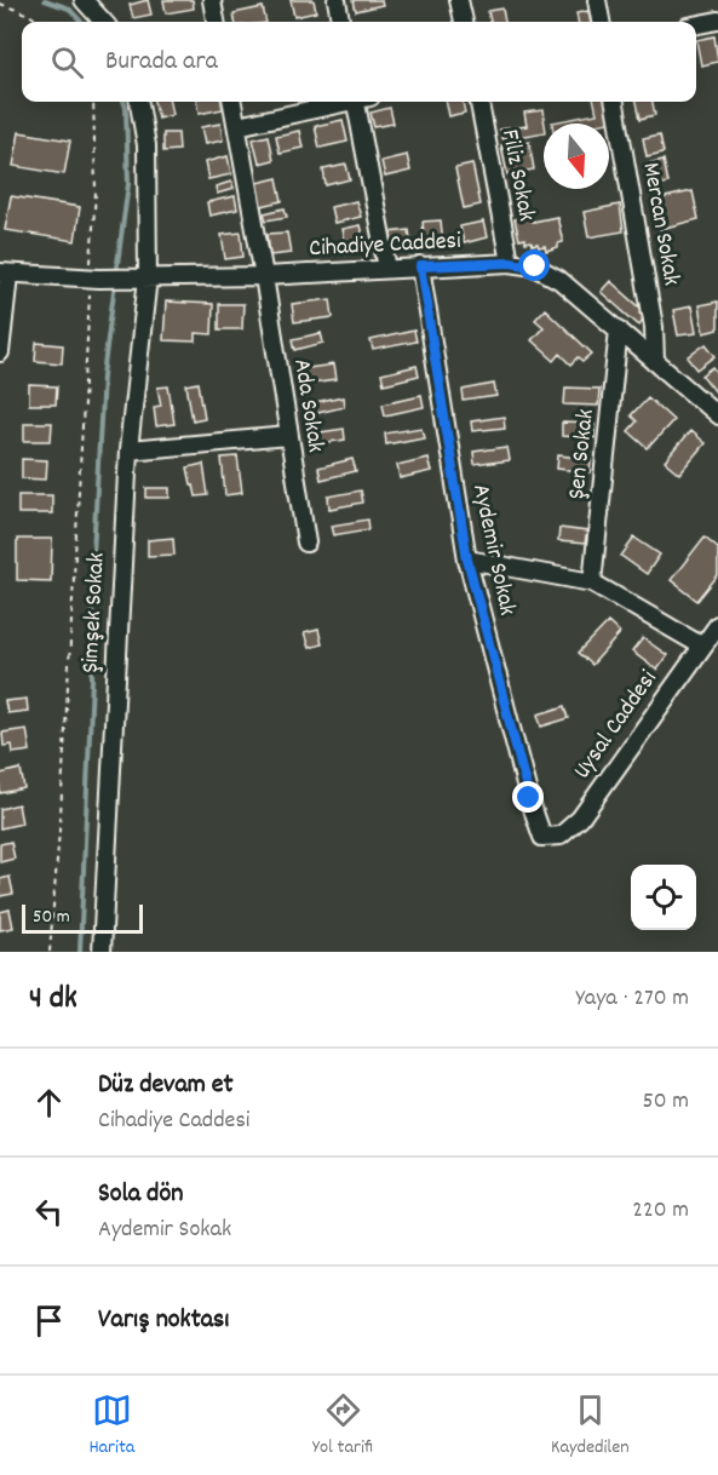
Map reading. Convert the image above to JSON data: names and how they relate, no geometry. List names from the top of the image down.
{
  "streets": {
    "street": [
      "Filiz Sokak",
      "Mercan Sokak",
      "Cihadiye Caddesi",
      "Ada Sokak",
      "Şen Sokak",
      "Aydemir Sokak",
      "Şimşek Sokak",
      "Uysal Caddesi"
    ]
  },
  "crossings": [
    ["Filiz Sokak", "Cihadiye Caddesi"],
    ["Mercan Sokak", "Cihadiye Caddesi"],
    ["Cihadiye Caddesi", "Ada Sokak"],
    ["Cihadiye Caddesi", "Şen Sokak"],
    ["Cihadiye Caddesi", "Aydemir Sokak"],
    ["Cihadiye Caddesi", "Şimşek Sokak"],
    ["Aydemir Sokak", "Uysal Caddesi"]
  ],
  "scale_bar": "50 m",
  "north": "bottom",
  "page": {
    "search": "Burada ara",
    "scale": "50 m",
    "heading": ["4 dk", "Yaya · 270 m"],
    "list": [
      ["Düz devam et", "Cihadiye Caddesi", "50 m"],
      ["Sola dön", "Aydemir Sokak", "220 m"],
      "Varış noktası"
    ],
    "nav": ["Harita", "Yol tarifi", "Kaydedilen"]
  }
}
